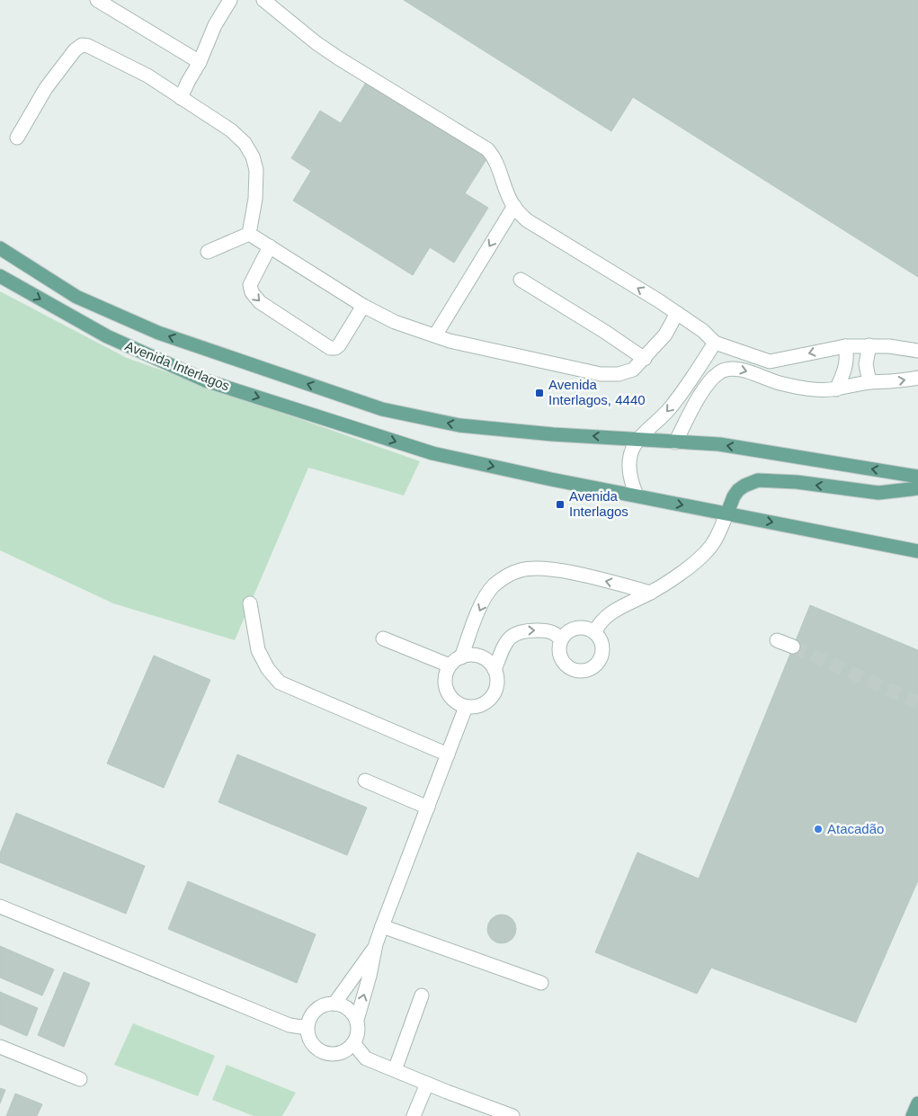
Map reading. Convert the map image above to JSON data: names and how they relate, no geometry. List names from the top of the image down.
{
  "streets": {
    "main road": ["Avenida Interlagos"]
  },
  "places": {
    "transit": ["Avenida Interlagos, 4440", "Avenida Interlagos"],
    "other": ["Atacadão"]
  }
}
